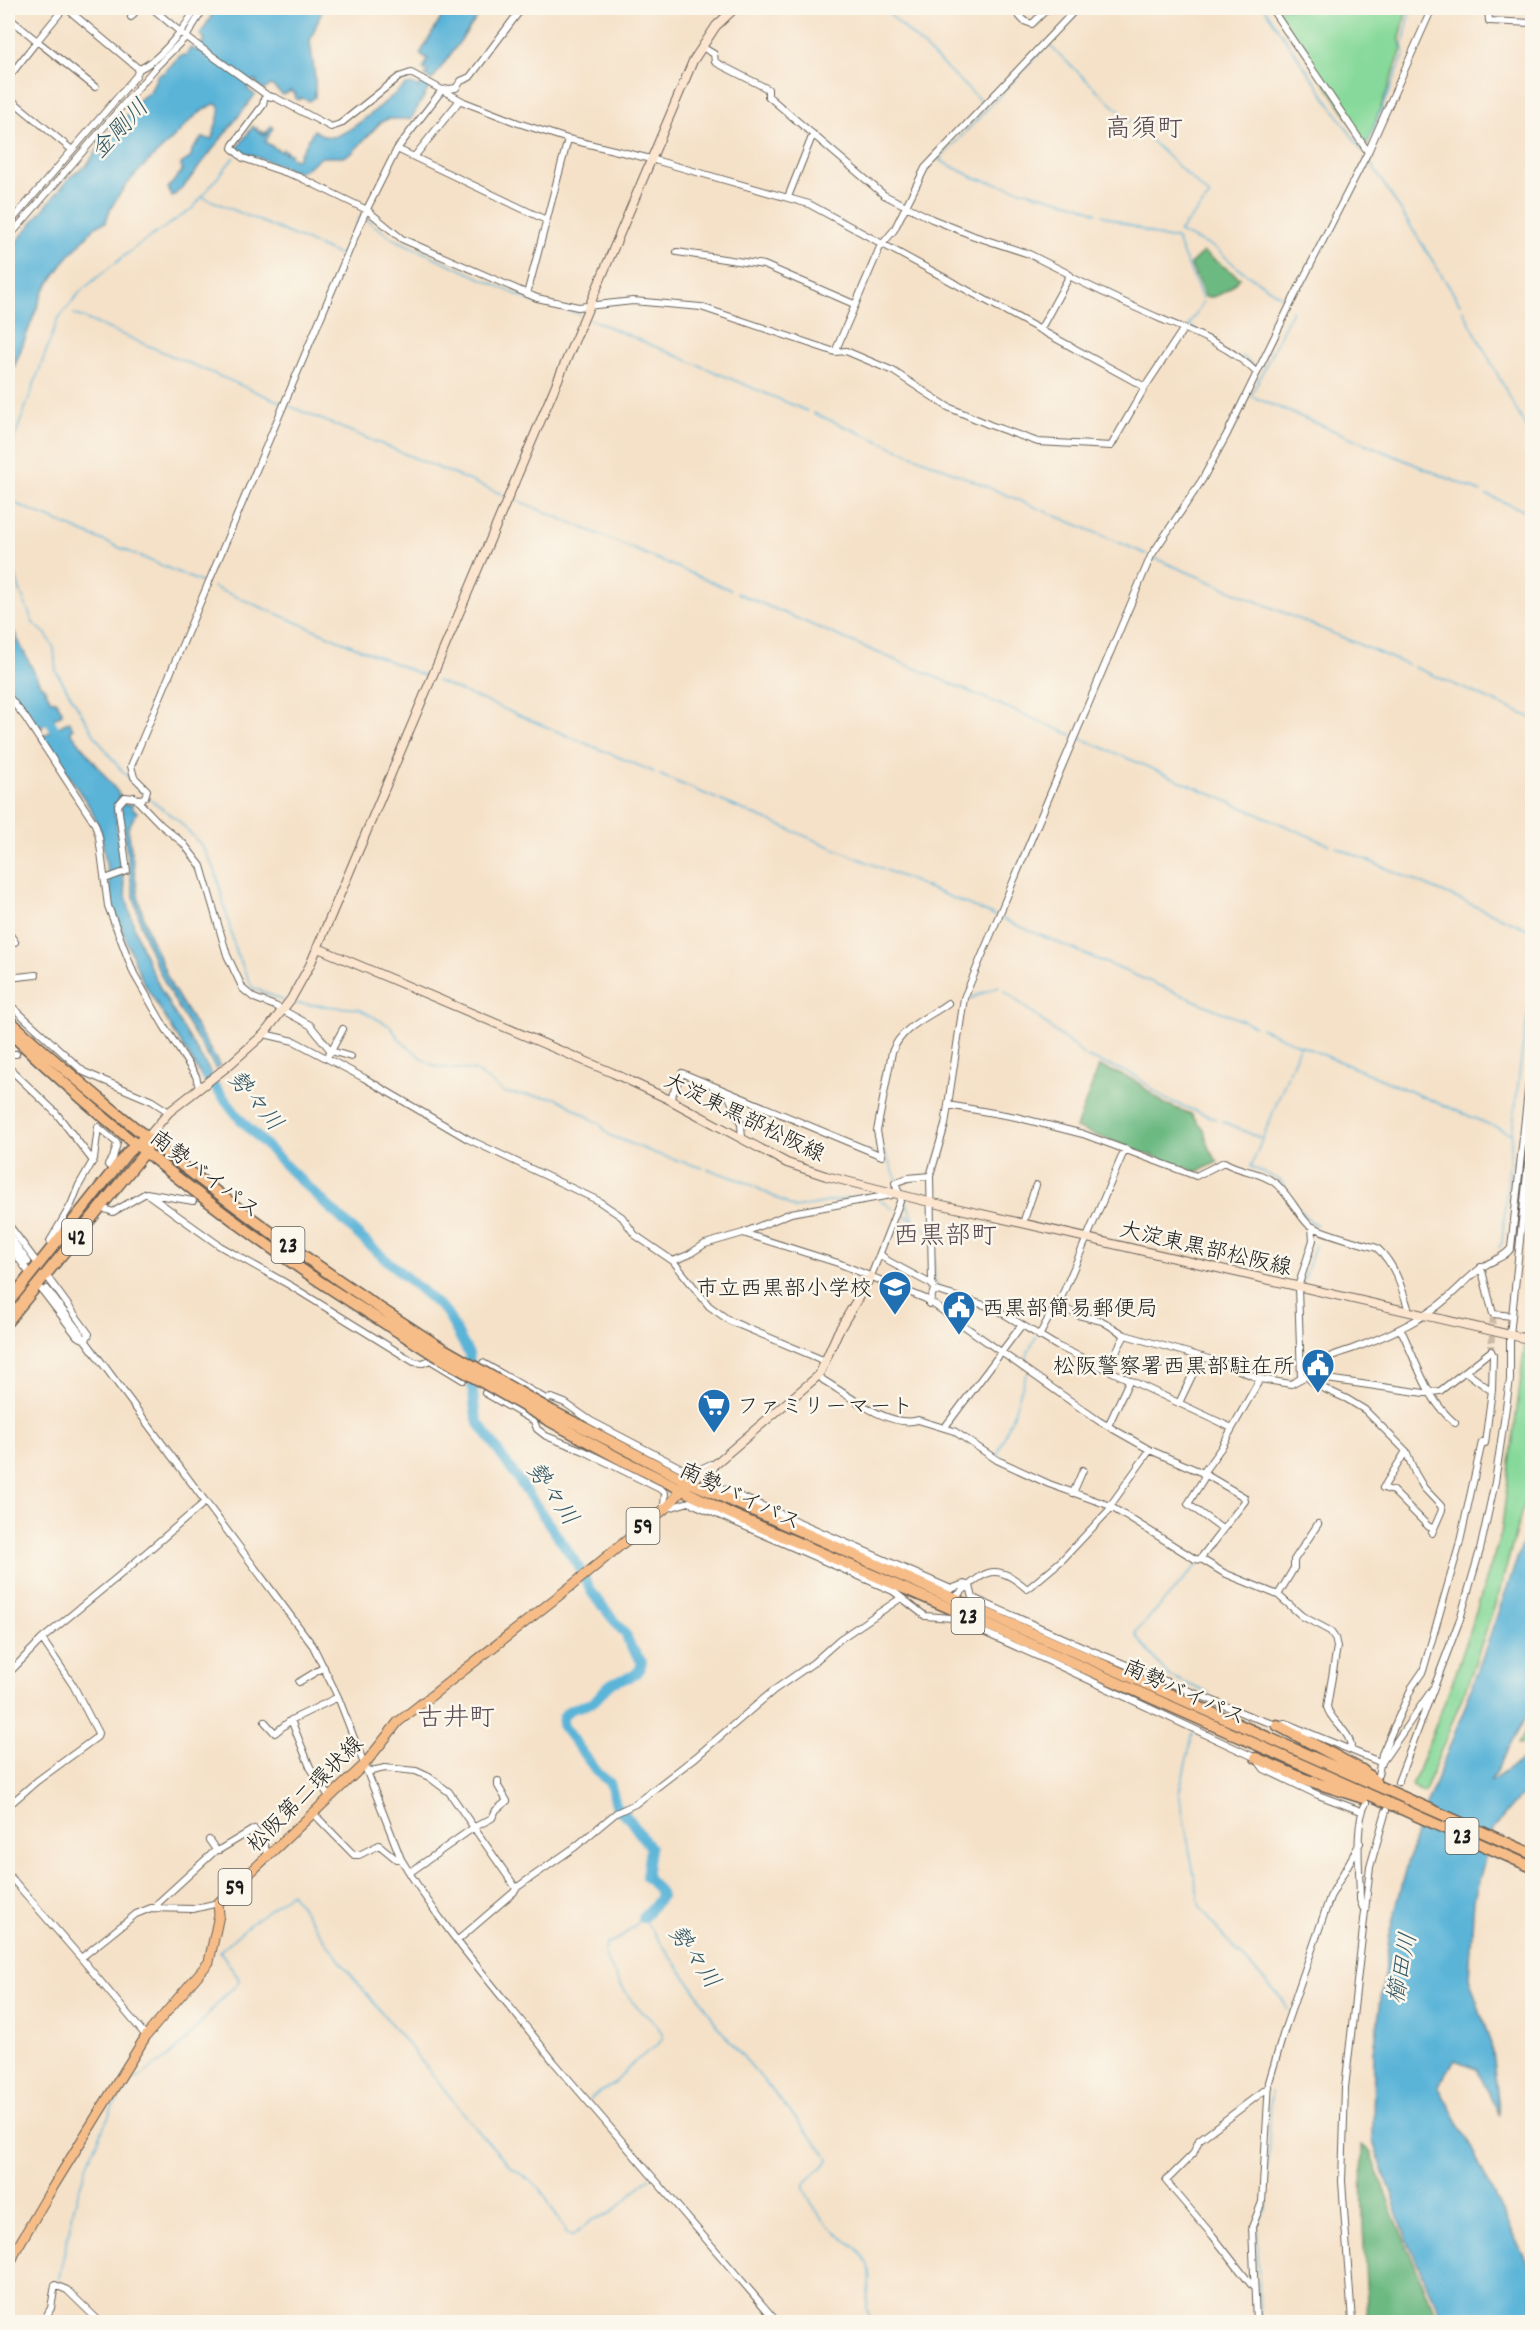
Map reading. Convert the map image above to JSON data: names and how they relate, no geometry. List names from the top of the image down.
{
  "streets": {
    "highway": ["南勢バイパス", "42", "23"],
    "main road": ["大淀東黒部松阪線", "59", "松阪第二環状線"]
  },
  "crossings": [
    ["南勢バイパス", "42"],
    ["南勢バイパス", "松阪第二環状線"],
    ["59", "松阪第二環状線"]
  ],
  "districts": ["高須町", "西黒部町", "古井町"],
  "water": ["金剛川", "勢々川", "櫛田川"],
  "places": {
    "school or university": ["市立西黒部小学校"],
    "public building": ["西黒部簡易郵便局", "松阪警察署西黒部駐在所"],
    "supermarket": ["ファミリーマート"]
  }
}
